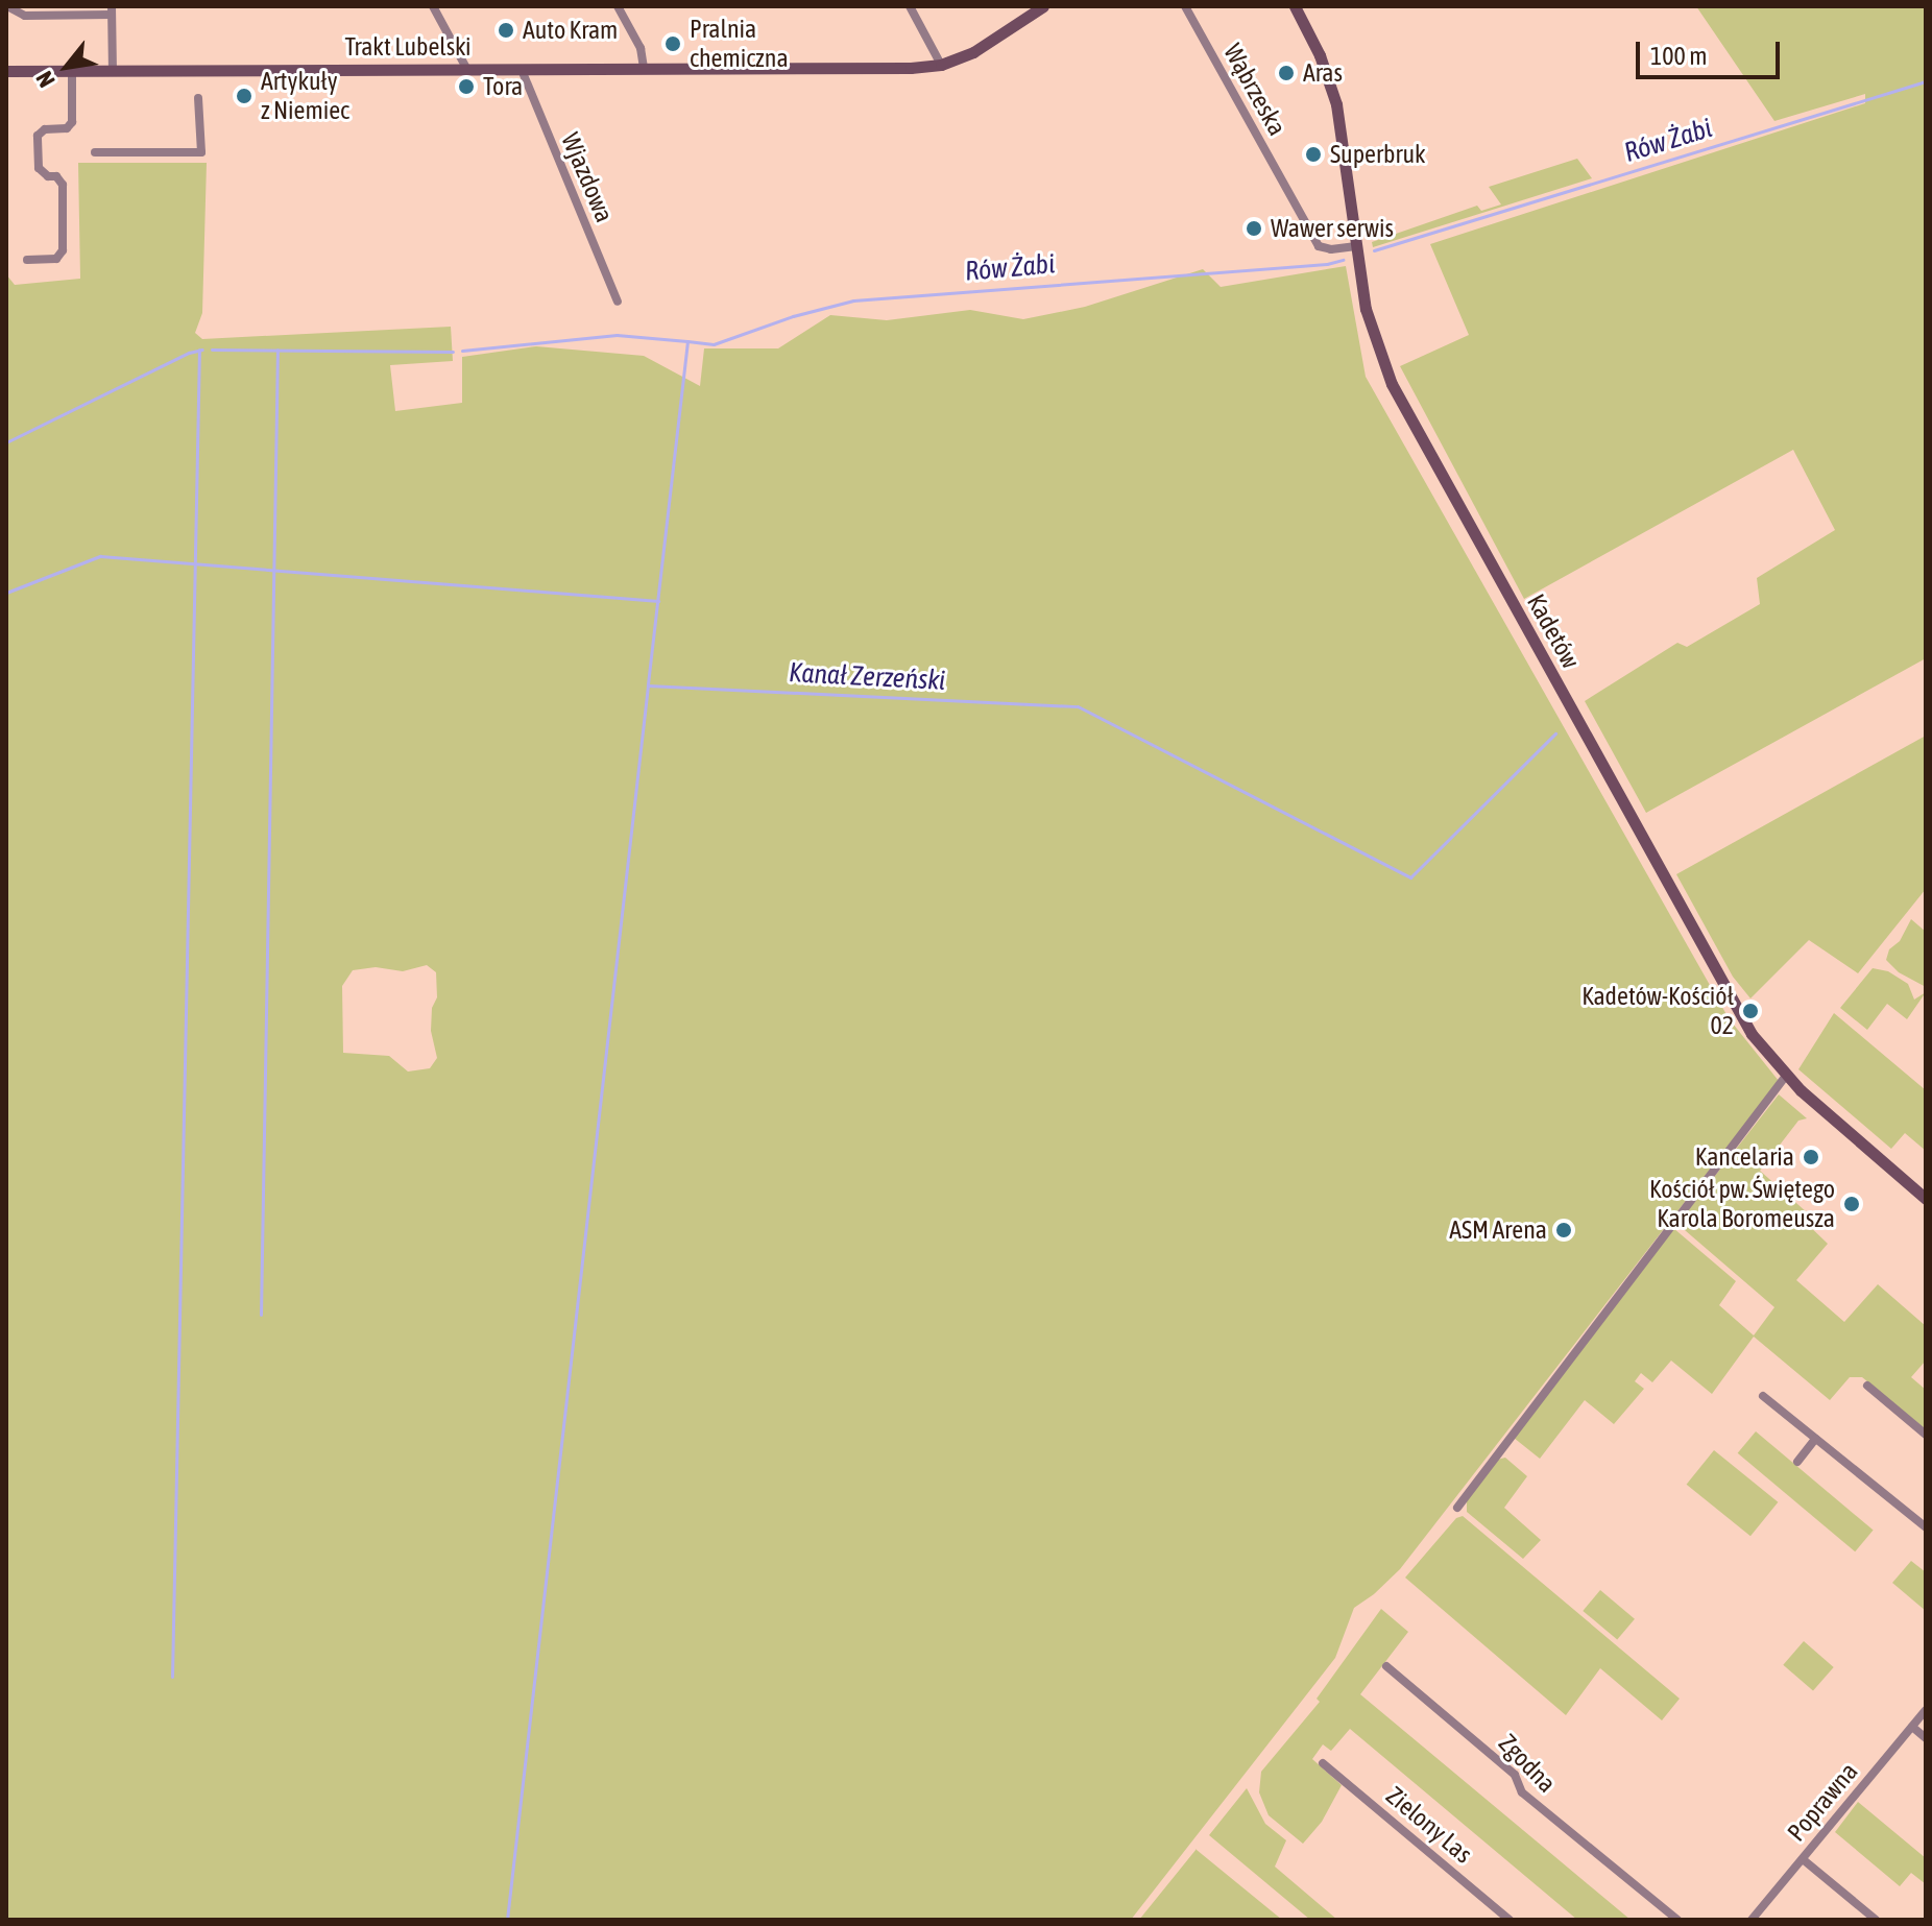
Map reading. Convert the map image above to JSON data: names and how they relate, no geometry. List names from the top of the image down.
{
  "streets": {
    "street": [
      "Trakt Lubelski",
      "Wąbrzeska",
      "Wjazdowa",
      "Kadetów",
      "Zgodna",
      "Poprawna",
      "Zielony Las"
    ]
  },
  "crossings": [
    ["Trakt Lubelski", "Wjazdowa"],
    ["Wąbrzeska", "Kadetów"]
  ],
  "water": ["Rów Żabi", "Kanał Zerzeński"],
  "places": [
    "Auto Kram",
    "Pralnia chemiczna",
    "Aras",
    "Tora",
    "Artykuły z Niemiec",
    "Superbruk",
    "Wawer serwis",
    "Kadetów-Kościół 02",
    "Kancelaria",
    "Kościół pw. Świętego Karola Boromeusza",
    "ASM Arena"
  ],
  "scale_bar": "100 m",
  "north": "bottom left"
}
